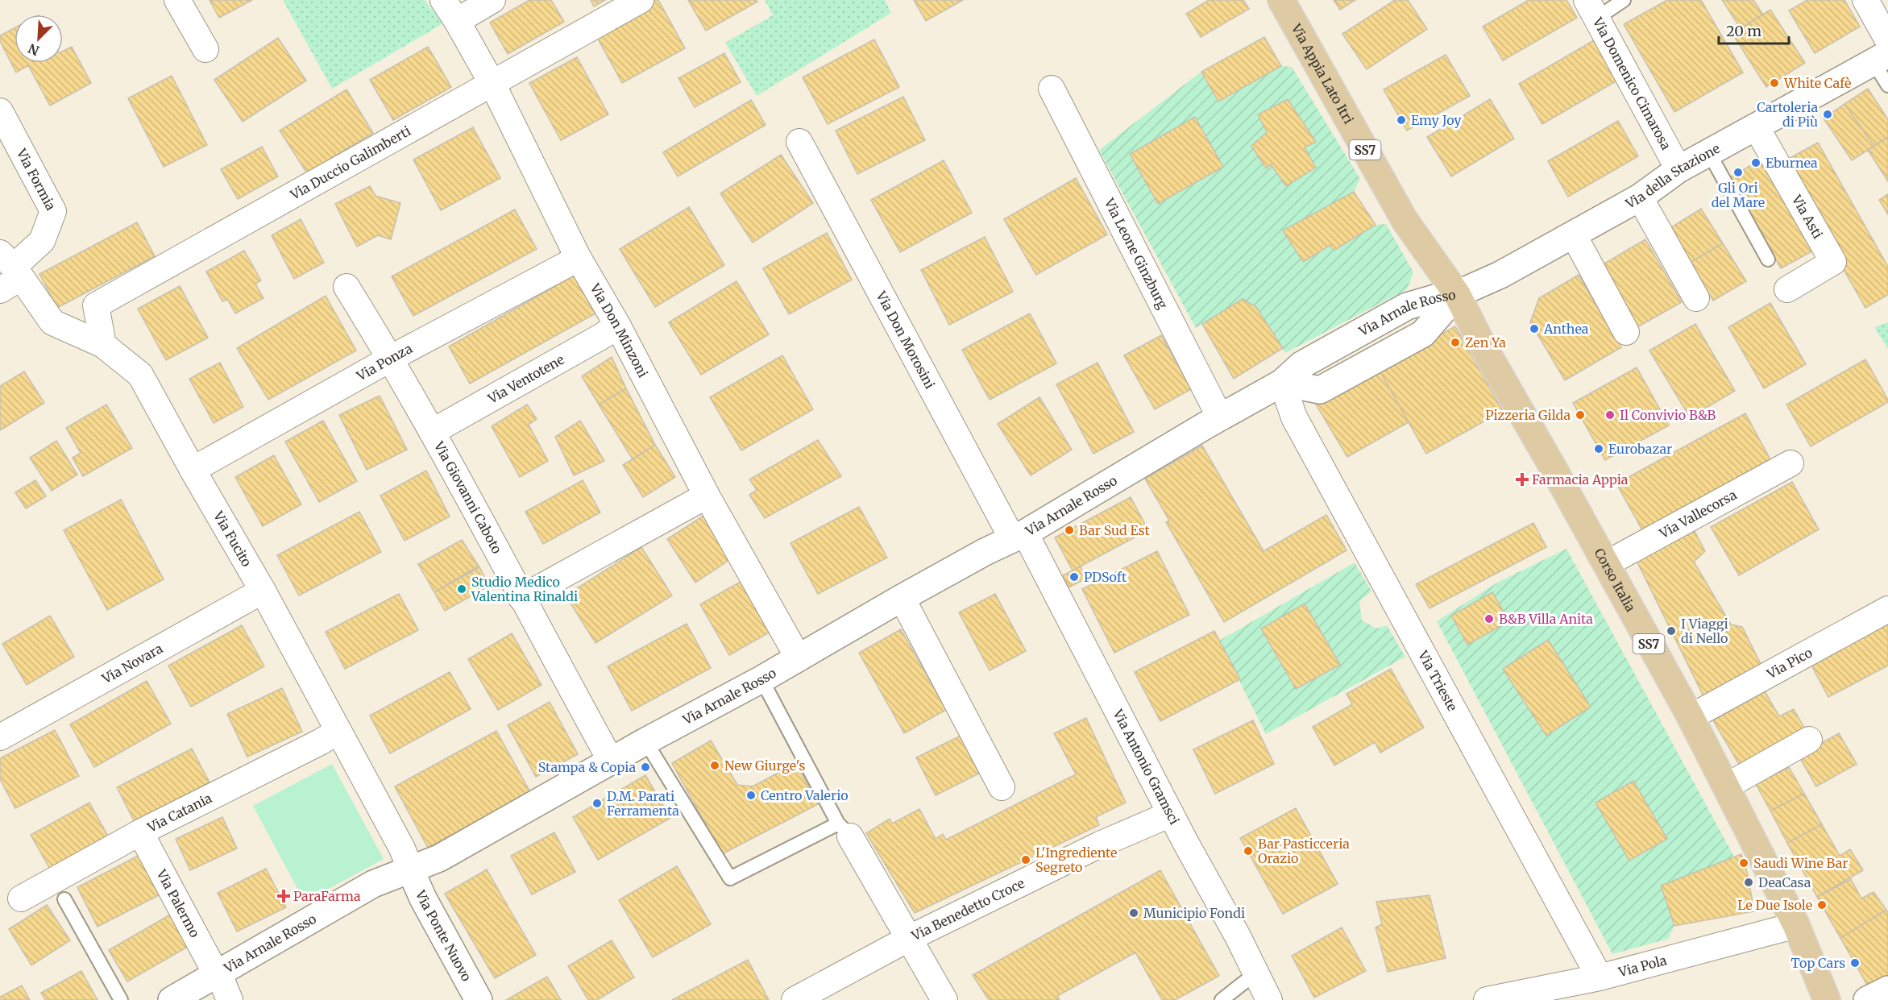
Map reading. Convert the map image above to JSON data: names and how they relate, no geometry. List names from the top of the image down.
{
  "streets": {
    "main road": ["Via Appia Lato Itri", "SS7", "Corso Italia"],
    "street": [
      "Via Domenico Cimarosa",
      "Via Duccio Galimberti",
      "Via della Stazione",
      "Via Formia",
      "Via Asti",
      "Via Leone Ginzburg",
      "Via Arnale Rosso",
      "Via Don Minzoni",
      "Via Don Morosini",
      "Via Ponza",
      "Via Ventotene",
      "Via Giovanni Caboto",
      "Via Vallecorsa",
      "Via Fucito",
      "Via Pico",
      "Via Novara",
      "Via Trieste",
      "Via Antonio Gramsci",
      "Via Catania",
      "Via Palermo",
      "Via Benedetto Croce",
      "Via Ponte Nuovo",
      "Via Pola"
    ]
  },
  "crossings": [
    ["Via Appia Lato Itri", "Via della Stazione"],
    ["Via Appia Lato Itri", "Via Arnale Rosso"],
    ["Via Appia Lato Itri", "Corso Italia"],
    ["Via Domenico Cimarosa", "Via della Stazione"],
    ["Via Duccio Galimberti", "Via Don Minzoni"],
    ["Via Duccio Galimberti", "Via Fucito"],
    ["Via della Stazione", "Via Asti"],
    ["Via della Stazione", "Via Arnale Rosso"],
    ["Via della Stazione", "Corso Italia"],
    ["Via Formia", "Via Fucito"],
    ["Via Leone Ginzburg", "Via Arnale Rosso"],
    ["Via Arnale Rosso", "Via Don Minzoni"],
    ["Via Arnale Rosso", "Via Don Morosini"],
    ["Via Arnale Rosso", "Via Giovanni Caboto"],
    ["Via Arnale Rosso", "Via Fucito"],
    ["Via Arnale Rosso", "Corso Italia"],
    ["Via Arnale Rosso", "Via Trieste"],
    ["Via Arnale Rosso", "Via Antonio Gramsci"],
    ["Via Arnale Rosso", "Via Palermo"],
    ["Via Arnale Rosso", "Via Ponte Nuovo"],
    ["Via Don Minzoni", "Via Ponza"],
    ["Via Don Minzoni", "Via Ventotene"],
    ["Via Don Morosini", "Via Antonio Gramsci"],
    ["Via Ponza", "Via Giovanni Caboto"],
    ["Via Ponza", "Via Fucito"],
    ["Via Ventotene", "Via Giovanni Caboto"],
    ["Via Vallecorsa", "Corso Italia"],
    ["Via Fucito", "Via Novara"],
    ["Via Fucito", "Via Catania"],
    ["Via Fucito", "Via Ponte Nuovo"],
    ["Corso Italia", "Via Pico"],
    ["Corso Italia", "Via Pola"],
    ["Via Trieste", "Via Pola"],
    ["Via Antonio Gramsci", "Via Benedetto Croce"],
    ["Via Catania", "Via Palermo"]
  ],
  "places": {
    "other": [
      "White Cafè",
      "Cartoleria di Più",
      "Emy Joy",
      "Eburnea",
      "Gli Ori del Mare",
      "Anthea",
      "Zen Ya",
      "Pizzeria Gilda",
      "Il Convivio B&B",
      "Eurobazar",
      "Bar Sud Est",
      "PDSoft",
      "Studio Medico Valentina Rinaldi",
      "B&B Villa Anita",
      "I Viaggi di Nello",
      "New Giurge's",
      "Stampa & Copia",
      "Centro Valerio",
      "D.M. Parati Ferramenta",
      "Bar Pasticceria Orazio",
      "L'Ingrediente Segreto",
      "Saudi Wine Bar",
      "DeaCasa",
      "Le Due Isole",
      "Municipio Fondi",
      "Top Cars"
    ],
    "health": ["Farmacia Appia", "ParaFarma"]
  },
  "scale_bar": "20 m",
  "north": "bottom left"
}
